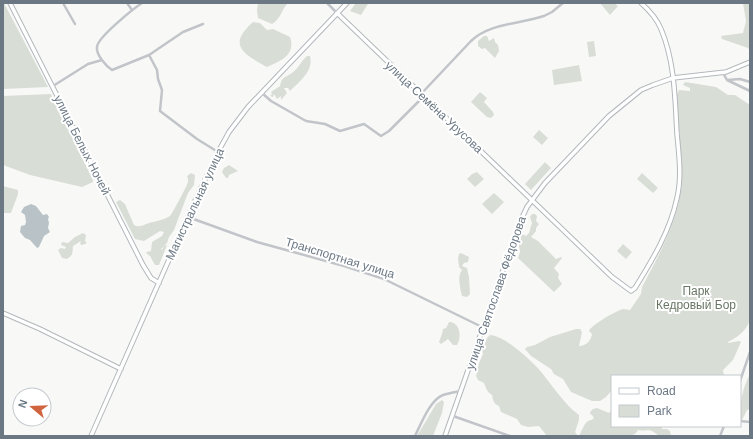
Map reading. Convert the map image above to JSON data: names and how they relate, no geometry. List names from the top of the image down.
{
  "streets": {
    "street": [
      "улица Семёна Урусова",
      "улица Белых Ночей",
      "Магистральная улица",
      "Транспортная улица",
      "улица Святослава Фёдорова"
    ]
  },
  "crossings": [
    ["улица Семёна Урусова", "Магистральная улица"],
    ["улица Семёна Урусова", "улица Святослава Фёдорова"],
    ["улица Белых Ночей", "Магистральная улица"],
    ["Магистральная улица", "Транспортная улица"],
    ["Транспортная улица", "улица Святослава Фёдорова"]
  ],
  "parks": ["Парк Кедровый Бор"],
  "legend": ["Road", "Park"],
  "north": "left"
}
